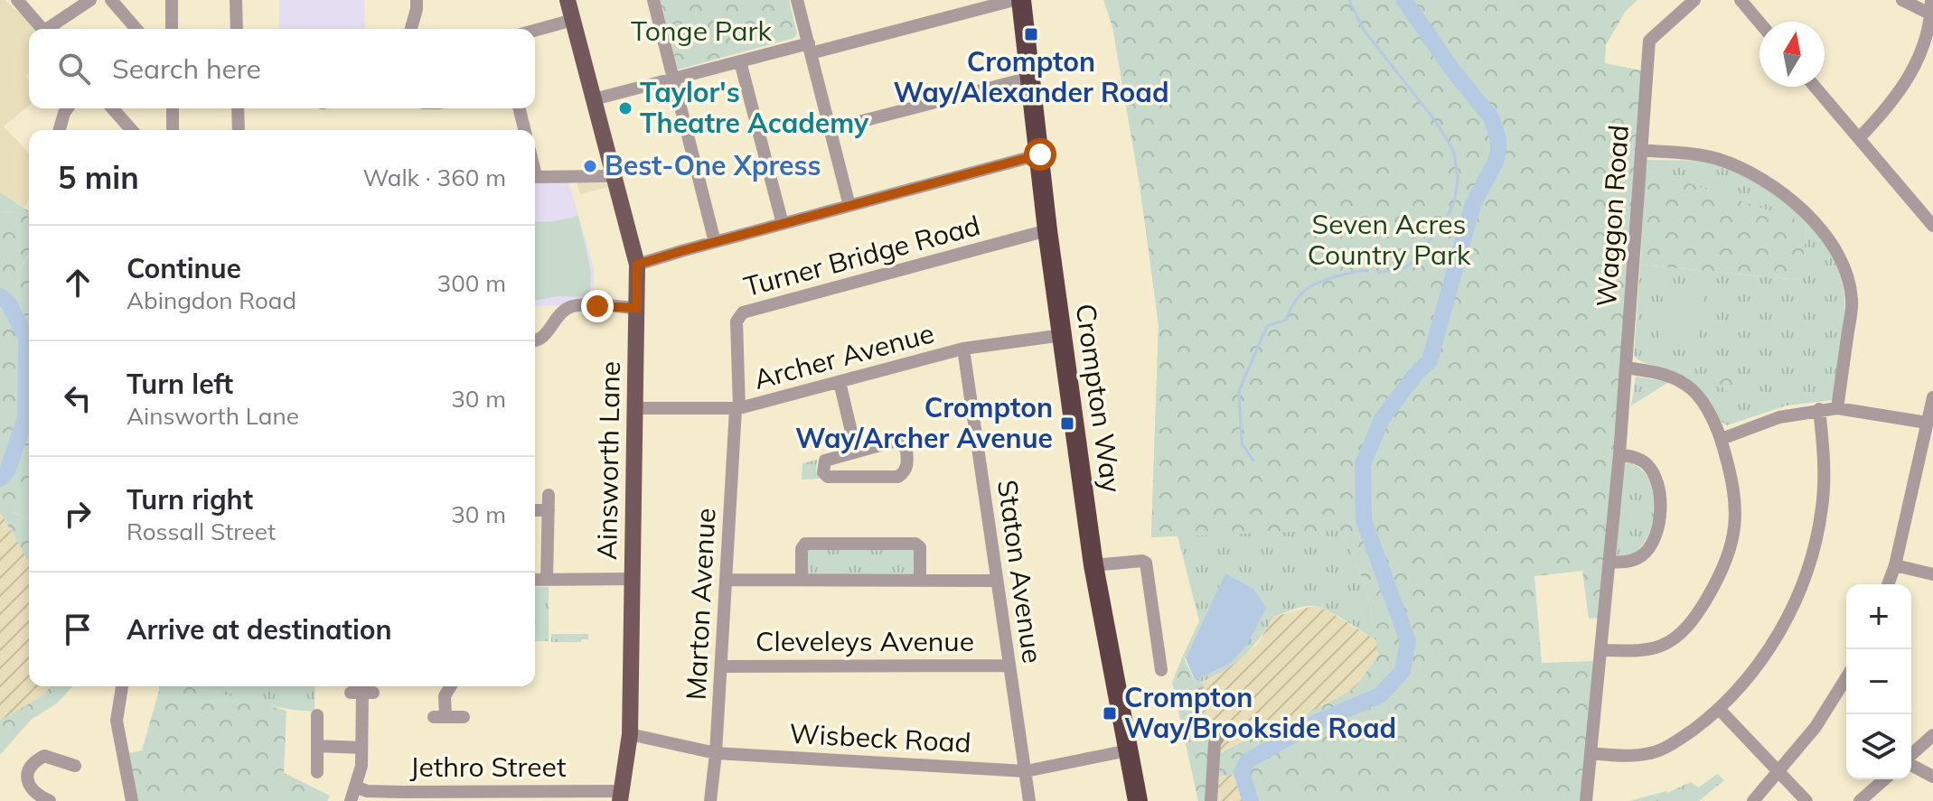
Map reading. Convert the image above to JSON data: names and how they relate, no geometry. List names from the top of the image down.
{
  "streets": {
    "highway": ["Crompton Way"],
    "main road": ["Ainsworth Lane"],
    "street": [
      "Waggon Road",
      "Turner Bridge Road",
      "Archer Avenue",
      "Staton Avenue",
      "Marton Avenue",
      "Cleveleys Avenue",
      "Wisbeck Road",
      "Jethro Street"
    ]
  },
  "crossings": [
    ["Turner Bridge Road", "Archer Avenue"],
    ["Turner Bridge Road", "Crompton Way"],
    ["Turner Bridge Road", "Marton Avenue"],
    ["Archer Avenue", "Crompton Way"],
    ["Archer Avenue", "Ainsworth Lane"],
    ["Archer Avenue", "Staton Avenue"],
    ["Archer Avenue", "Marton Avenue"],
    ["Crompton Way", "Wisbeck Road"],
    ["Ainsworth Lane", "Wisbeck Road"],
    ["Ainsworth Lane", "Jethro Street"],
    ["Staton Avenue", "Cleveleys Avenue"],
    ["Staton Avenue", "Wisbeck Road"],
    ["Marton Avenue", "Cleveleys Avenue"],
    ["Marton Avenue", "Wisbeck Road"]
  ],
  "parks": ["Tonge Park", "Seven Acres Country Park"],
  "places": {
    "transit": ["Crompton Way/Alexander Road", "Crompton Way/Archer Avenue", "Crompton Way/Brookside Road"],
    "other": ["Taylor's Theatre Academy", "Best-One Xpress"]
  },
  "north": "top",
  "page": {
    "search": "Search here",
    "heading": ["5 min", "Walk · 360 m"],
    "list": [
      ["Continue", "Abingdon Road", "300 m"],
      ["Turn left", "Ainsworth Lane", "30 m"],
      ["Turn right", "Rossall Street", "30 m"],
      "Arrive at destination"
    ],
    "map_buttons": ["+", "−"]
  }
}
